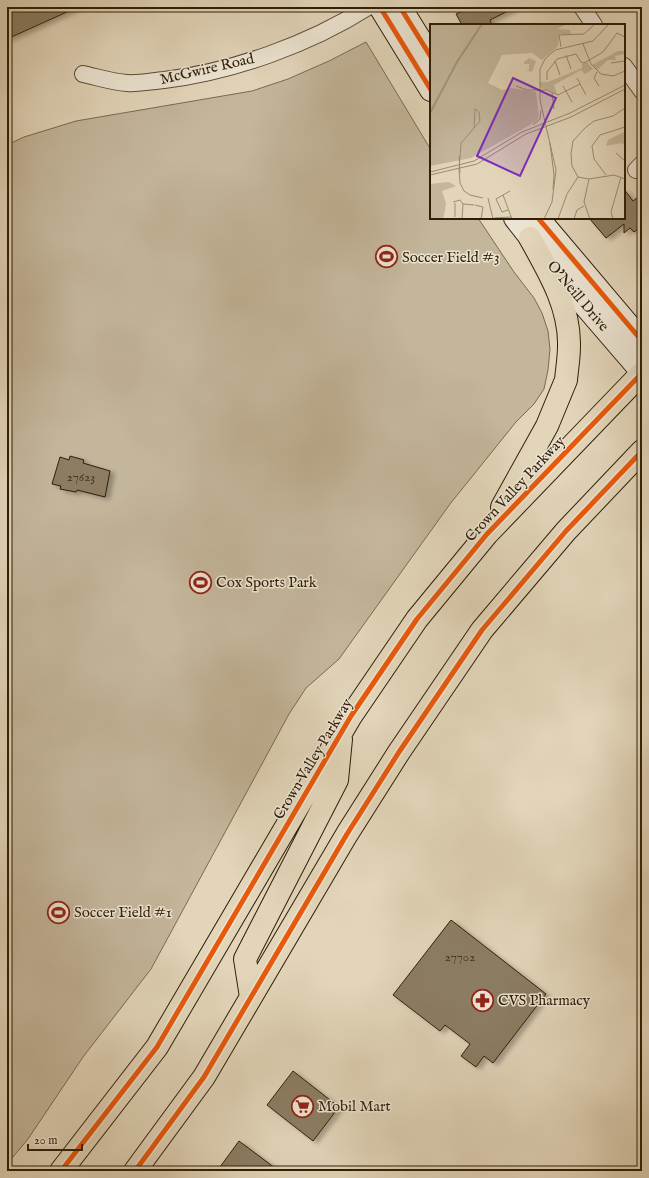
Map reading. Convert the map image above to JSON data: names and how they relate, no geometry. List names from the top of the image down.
{
  "streets": {
    "main road": ["O'Neill Drive", "Crown Valley Parkway"],
    "street": ["McGwire Road"]
  },
  "crossings": [
    ["O'Neill Drive", "Crown Valley Parkway"]
  ],
  "places": {
    "sports": ["Soccer Field #3", "Cox Sports Park", "Soccer Field #1"],
    "pharmacy": ["CVS Pharmacy"],
    "supermarket": ["Mobil Mart"]
  },
  "house_numbers": ["27623", "27702"],
  "scale_bar": "20 m"
}
